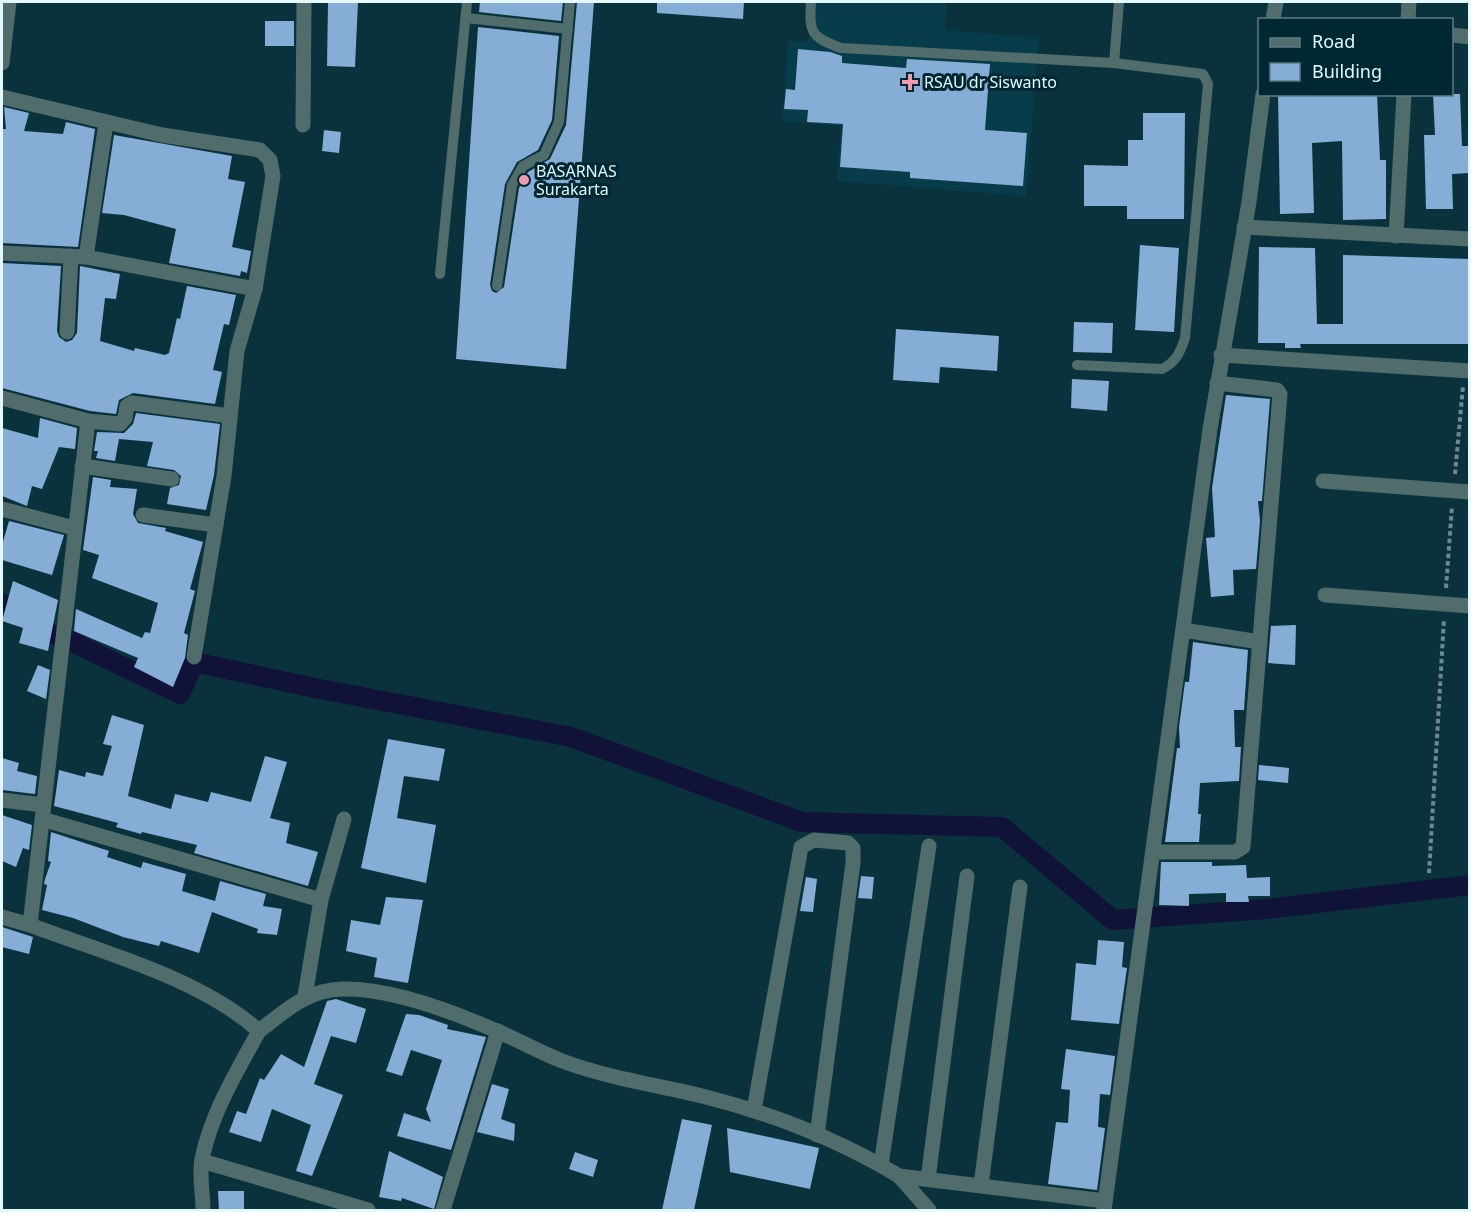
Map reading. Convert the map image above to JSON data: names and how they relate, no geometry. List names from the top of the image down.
{
  "places": {
    "health": ["RSAU dr Siswanto"],
    "other": ["BASARNAS Surakarta"]
  },
  "legend": ["Road", "Building"]
}
